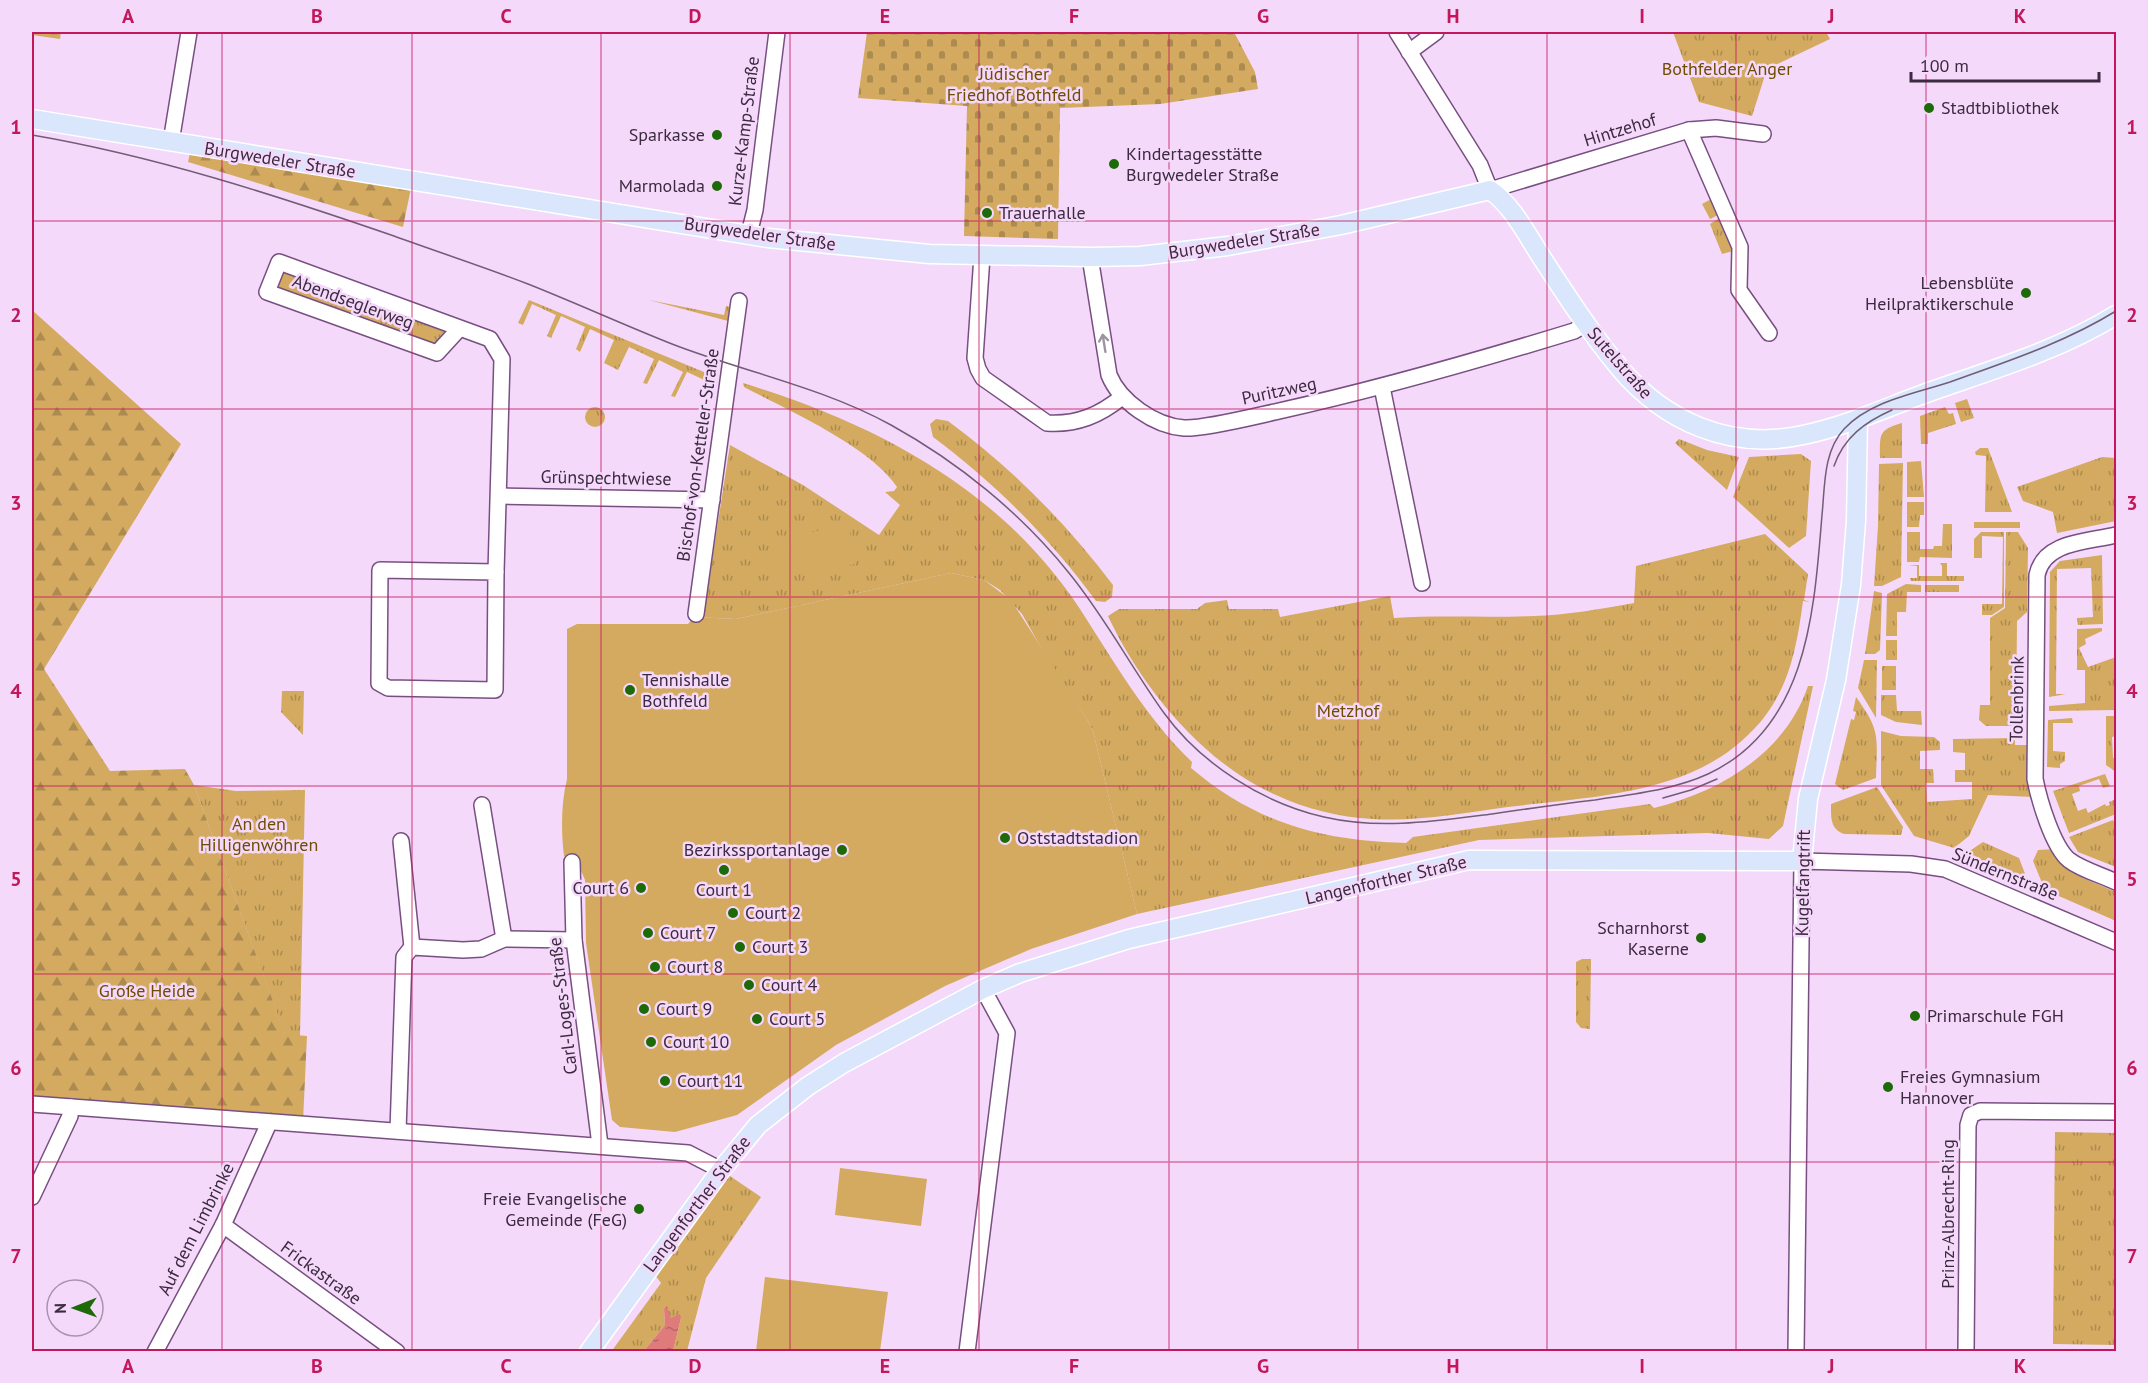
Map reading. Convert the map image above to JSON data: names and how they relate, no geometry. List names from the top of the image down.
{
  "streets": {
    "main road": [
      "Burgwedeler Straße",
      "Sutelstraße",
      "Langenforther Straße",
      "Kugelfangtrift"
    ],
    "street": [
      "Hintzehof",
      "Kurze-Kamp-Straße",
      "Abendseglerweg",
      "Puritzweg",
      "Bischof-von-Ketteler-Straße",
      "Grünspechtwiese",
      "Tollenbrink",
      "Sündernstraße",
      "Carl-Loges-Straße",
      "Prinz-Albrecht-Ring",
      "Auf dem Limbrinke",
      "Frickastraße"
    ]
  },
  "crossings": [
    ["Hintzehof", "Burgwedeler Straße"],
    ["Hintzehof", "Sutelstraße"],
    ["Kurze-Kamp-Straße", "Burgwedeler Straße"],
    ["Burgwedeler Straße", "Sutelstraße"],
    ["Abendseglerweg", "Grünspechtwiese"],
    ["Sutelstraße", "Puritzweg"],
    ["Sutelstraße", "Kugelfangtrift"],
    ["Bischof-von-Ketteler-Straße", "Grünspechtwiese"],
    ["Sündernstraße", "Langenforther Straße"],
    ["Sündernstraße", "Kugelfangtrift"],
    ["Langenforther Straße", "Kugelfangtrift"],
    ["Auf dem Limbrinke", "Frickastraße"]
  ],
  "parks": [
    "Bothfelder Anger",
    "Jüdischer Friedhof Bothfeld",
    "Metzhof",
    "An den Hilligenwöhren",
    "Große Heide"
  ],
  "places": [
    "Stadtbibliothek",
    "Sparkasse",
    "Kindertagesstätte Burgwedeler Straße",
    "Marmolada",
    "Trauerhalle",
    "Lebensblüte Heilpraktikerschule",
    "Tennishalle Bothfeld",
    "Oststadtstadion",
    "Bezirkssportanlage",
    "Court 1",
    "Court 6",
    "Court 2",
    "Court 7",
    "Scharnhorst Kaserne",
    "Court 3",
    "Court 8",
    "Court 4",
    "Court 9",
    "Primarschule FGH",
    "Court 5",
    "Court 10",
    "Court 11",
    "Freies Gymnasium Hannover",
    "Freie Evangelische Gemeinde (FeG)"
  ],
  "scale_bar": "100 m",
  "north": "left",
  "grid": {
    "columns": [
      "A",
      "B",
      "C",
      "D",
      "E",
      "F",
      "G",
      "H",
      "I",
      "J",
      "K"
    ],
    "rows": [
      "1",
      "2",
      "3",
      "4",
      "5",
      "6",
      "7"
    ]
  }
}
